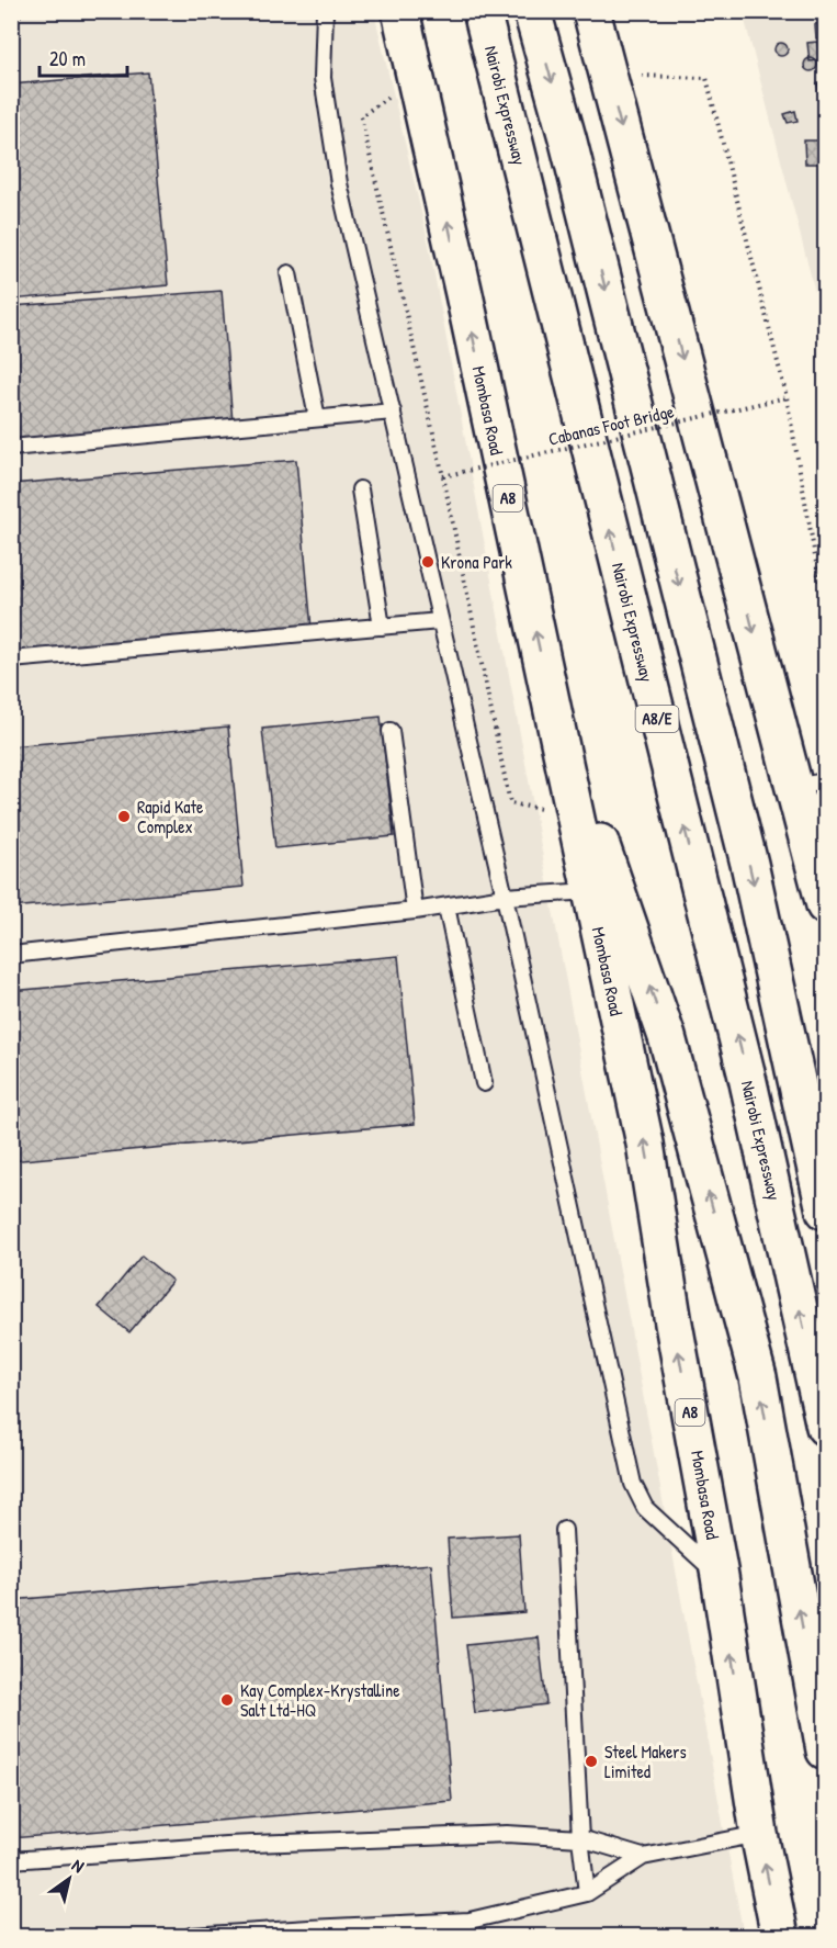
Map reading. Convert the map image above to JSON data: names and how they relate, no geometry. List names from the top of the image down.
{
  "streets": {
    "highway": [
      "Nairobi Expressway",
      "Mombasa Road",
      "A8",
      "A8/E"
    ],
    "path": ["Cabanas Foot Bridge"]
  },
  "places": [
    "Krona Park",
    "Rapid Kate Complex",
    "Kay Complex-Krystalline Salt Ltd-HQ",
    "Steel Makers Limited"
  ],
  "scale_bar": "20 m",
  "north": "top right"
}
